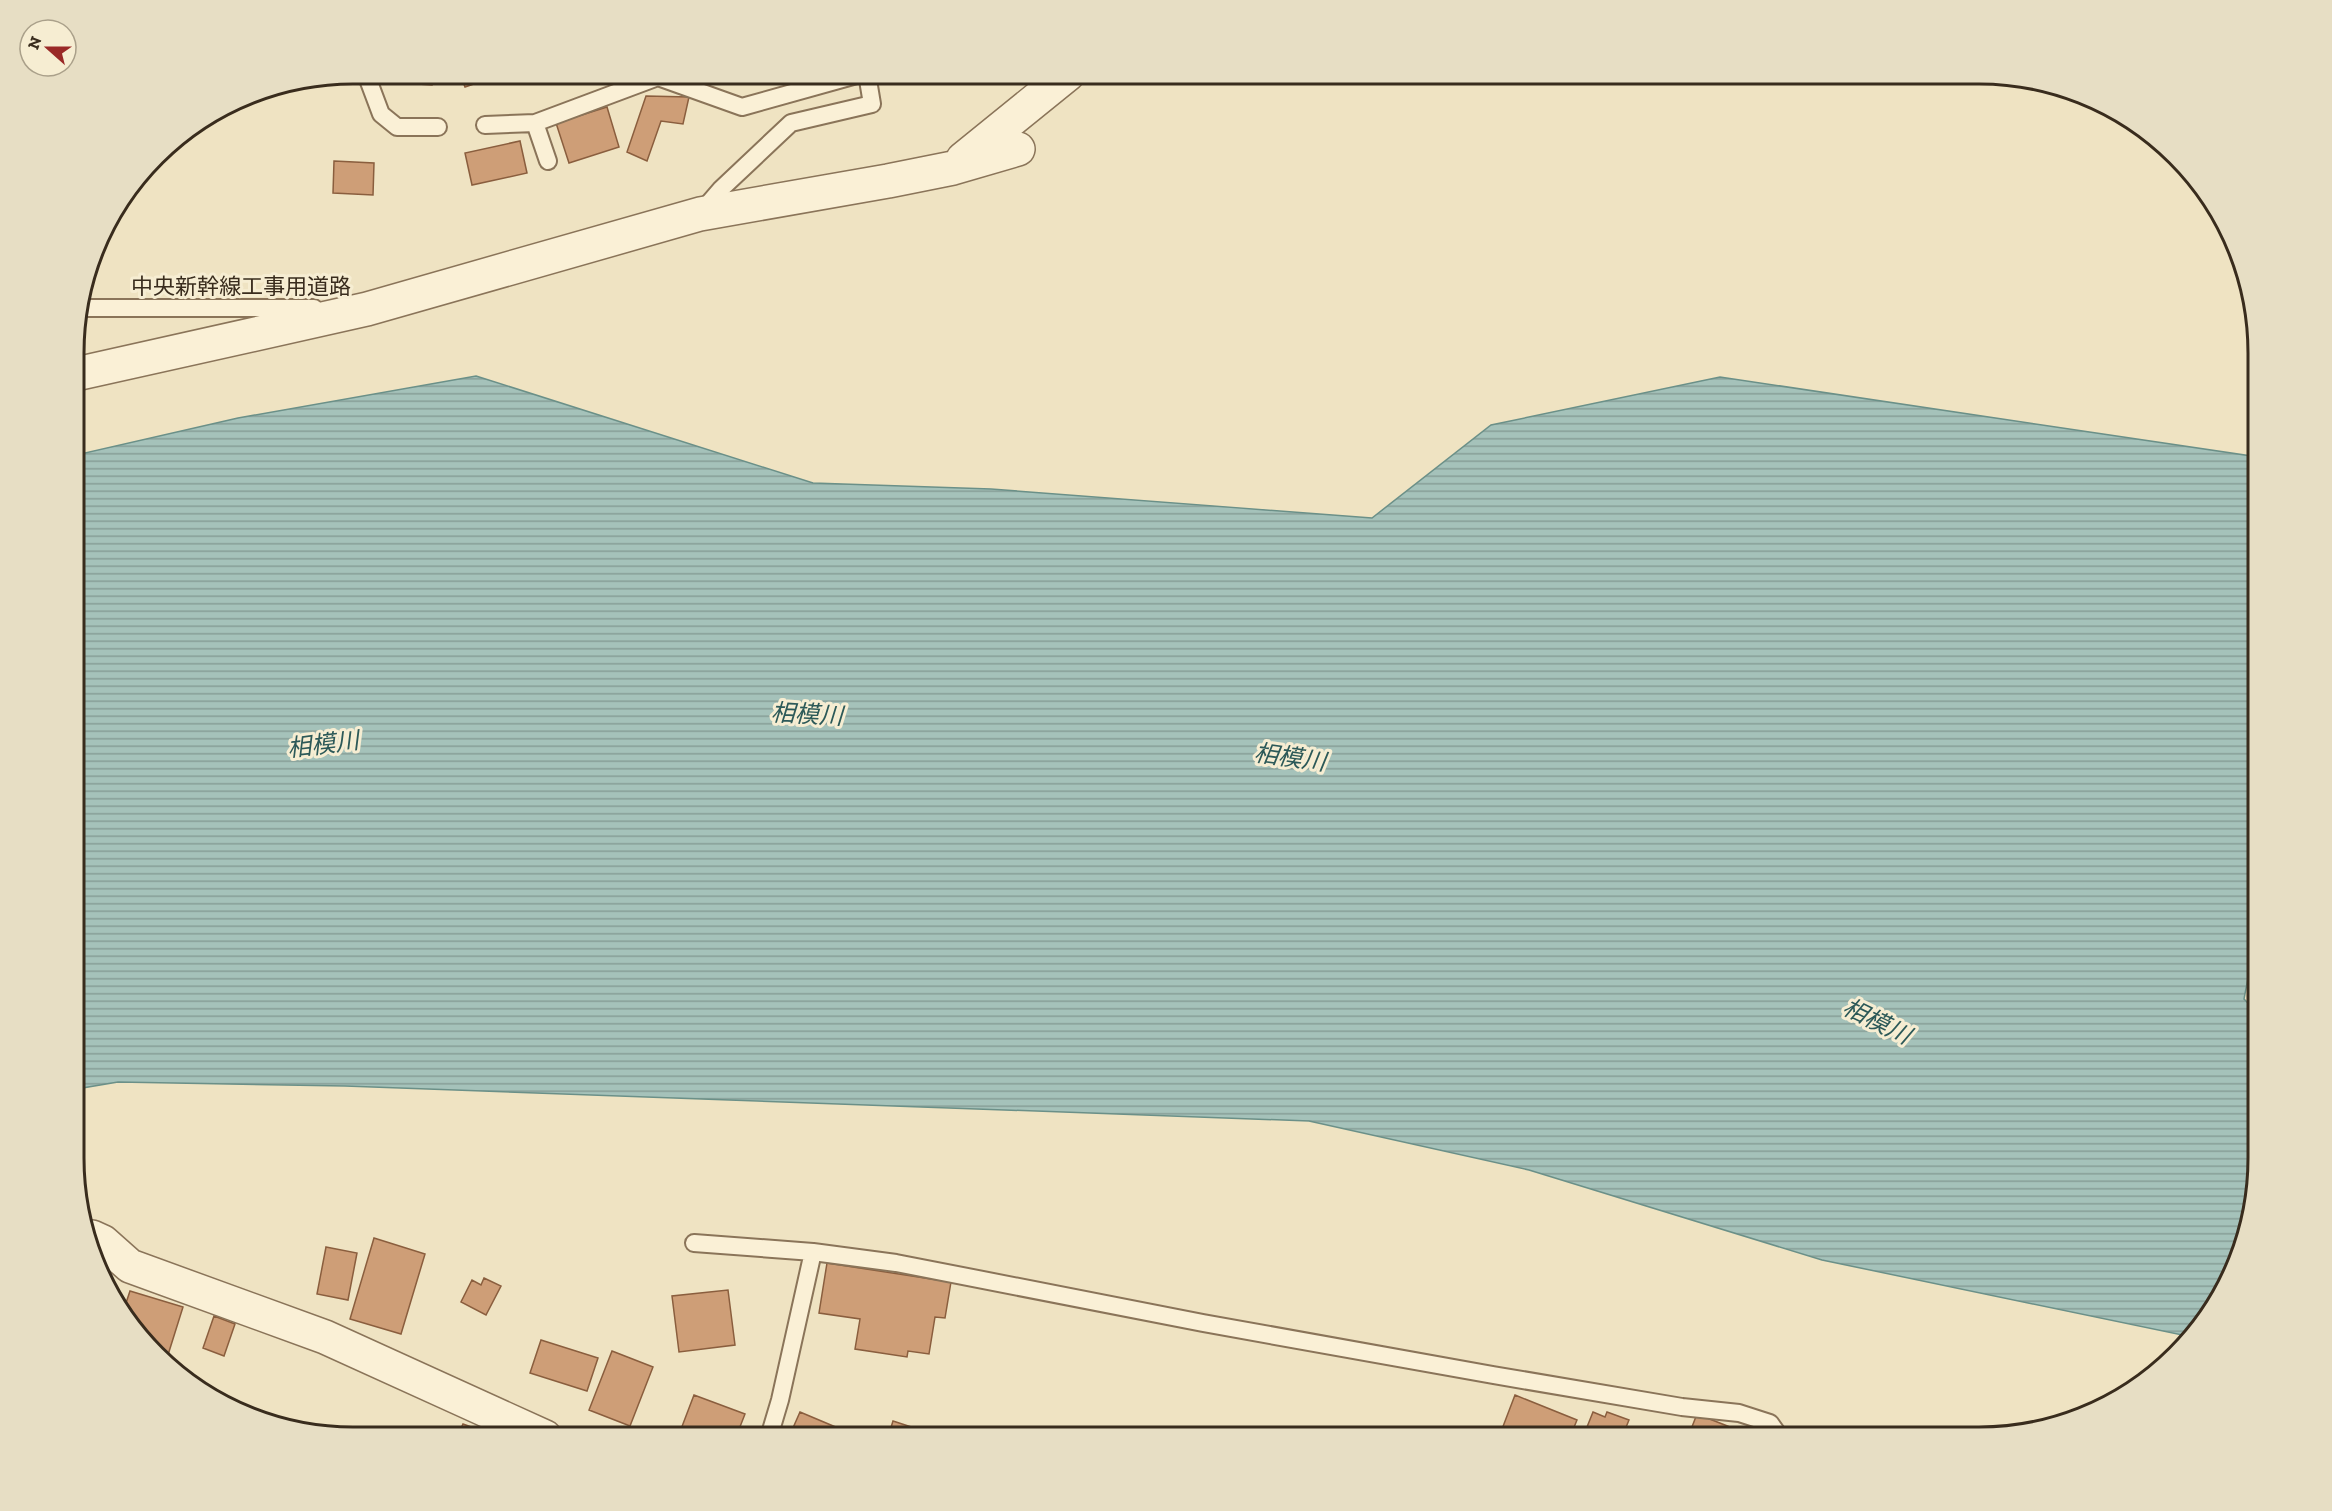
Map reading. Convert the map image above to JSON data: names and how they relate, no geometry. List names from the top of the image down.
{
  "streets": {
    "lane": ["中央新幹線工事用道路"]
  },
  "water": ["相模川"],
  "north": "left"
}
